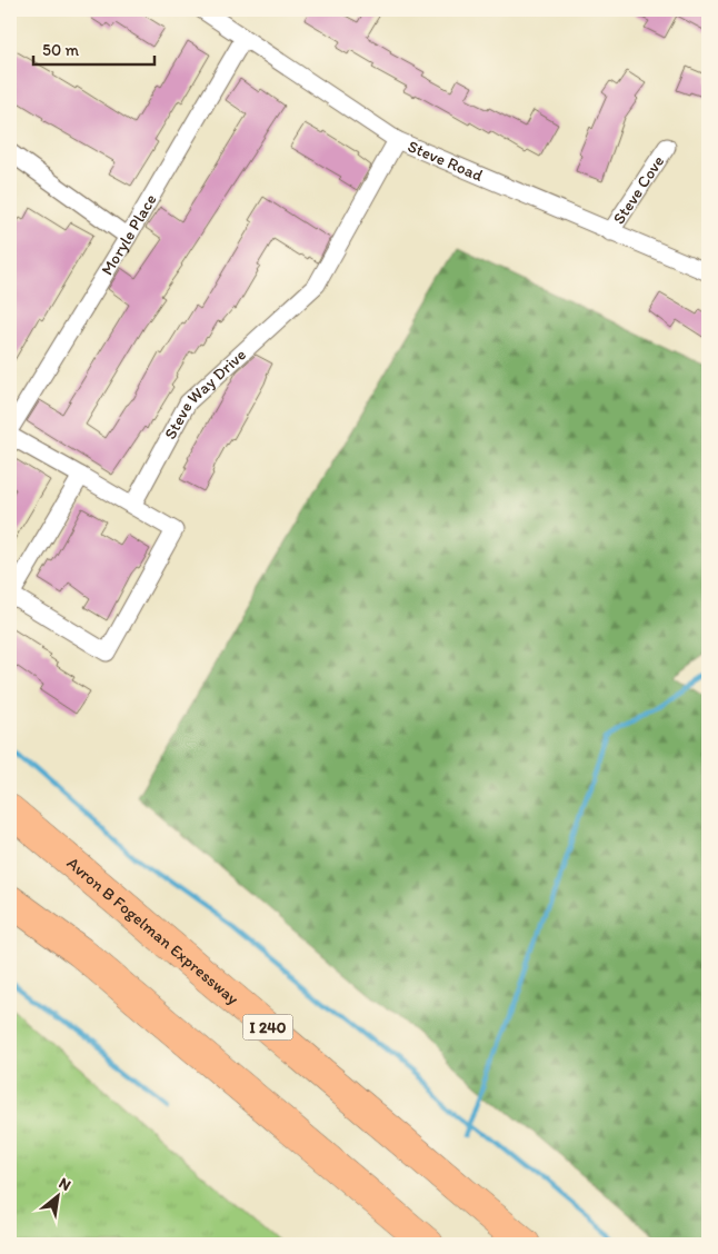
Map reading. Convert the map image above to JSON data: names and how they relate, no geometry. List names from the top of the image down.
{
  "streets": {
    "highway": ["Avron B Fogelman Expressway", "I 240"],
    "street": [
      "Steve Road",
      "Steve Cove",
      "Moryle Place",
      "Steve Way Drive"
    ]
  },
  "crossings": [
    ["Steve Road", "Steve Cove"],
    ["Steve Road", "Moryle Place"],
    ["Steve Road", "Steve Way Drive"]
  ],
  "scale_bar": "50 m",
  "north": "top right"
}
